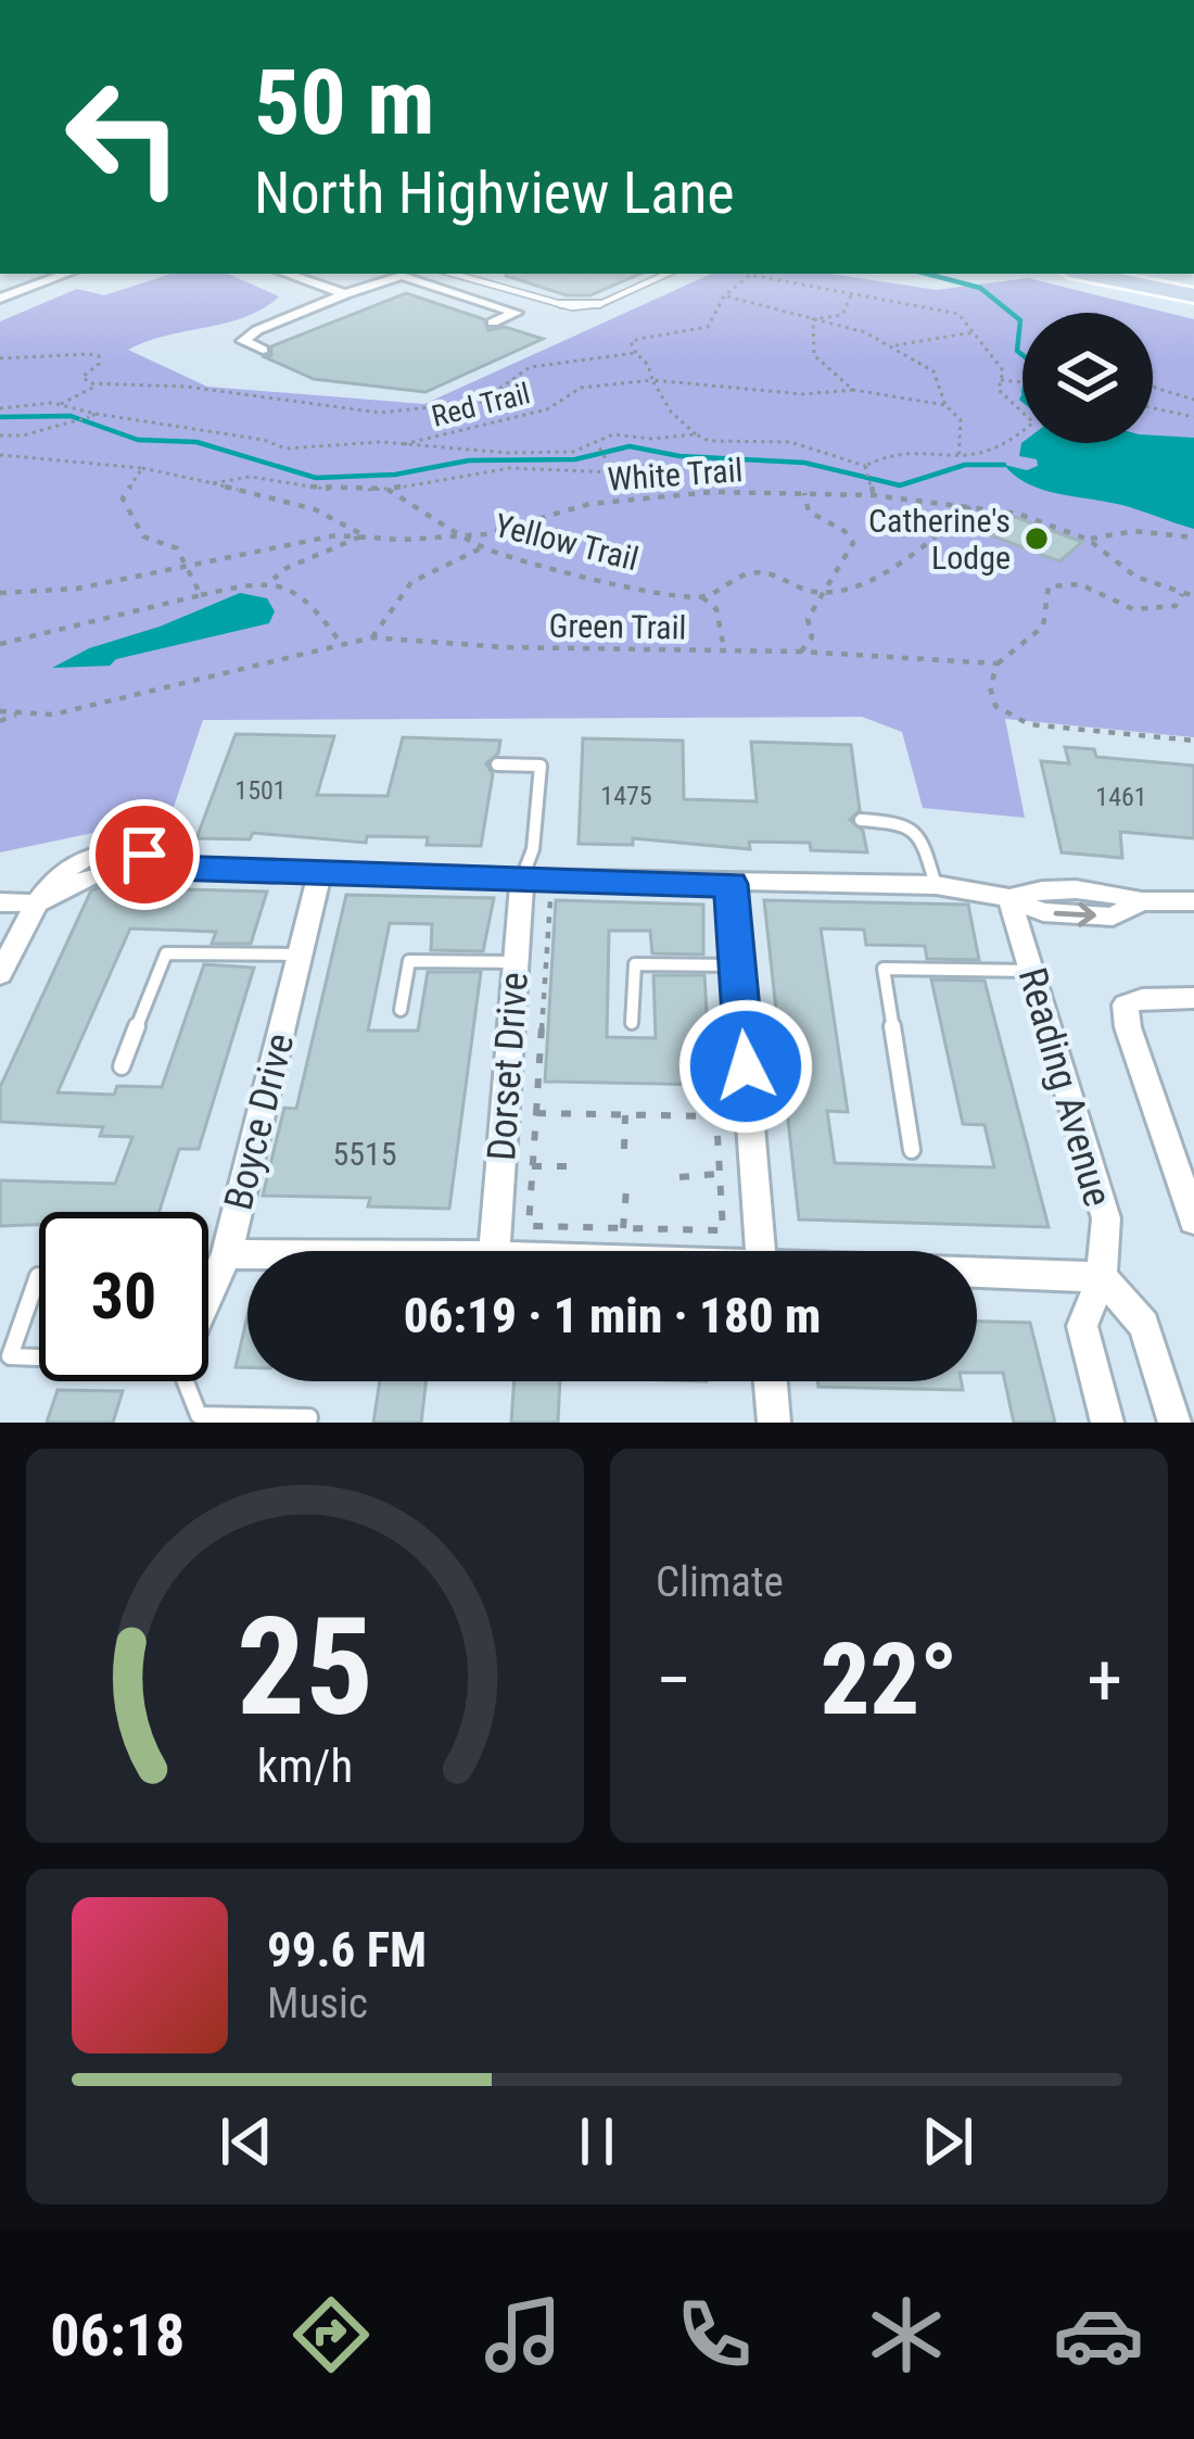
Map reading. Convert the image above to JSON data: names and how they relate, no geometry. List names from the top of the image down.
{
  "streets": {
    "street": ["Dorset Drive", "Reading Avenue", "Boyce Drive"],
    "path": [
      "Red Trail",
      "White Trail",
      "Yellow Trail",
      "Green Trail"
    ]
  },
  "crossings": [
    ["White Trail", "Yellow Trail"]
  ],
  "places": ["Catherine's Lodge"],
  "house_numbers": [
    "1501",
    "1475",
    "1461",
    "5515"
  ],
  "page": {
    "turn": ["50 m", "North Highview Lane"],
    "limit": "30",
    "trip": "06:19 · 1 min · 180 m",
    "tile": "Climate",
    "heat": ["−", "22°", "+"],
    "song": ["99.6 FM", "Music"],
    "tabs": "06:18",
    "gauge": ["25", "km/h"]
  }
}
